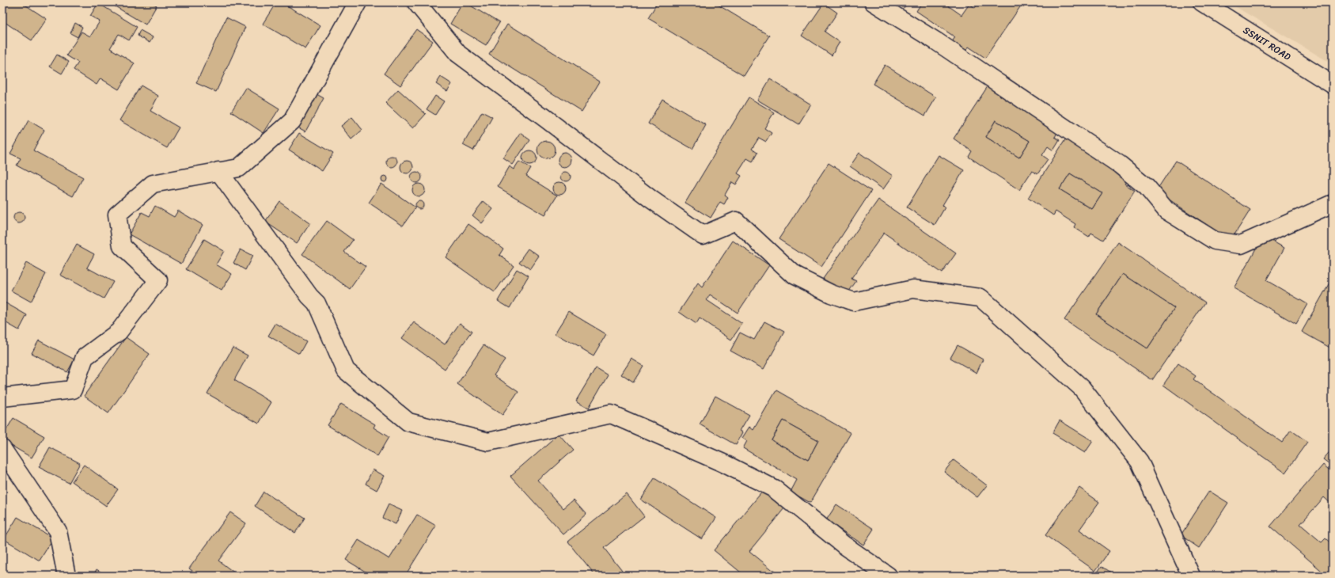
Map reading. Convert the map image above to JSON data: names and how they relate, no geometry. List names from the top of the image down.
{
  "streets": {
    "street": ["SSNIT ROAD"]
  }
}
